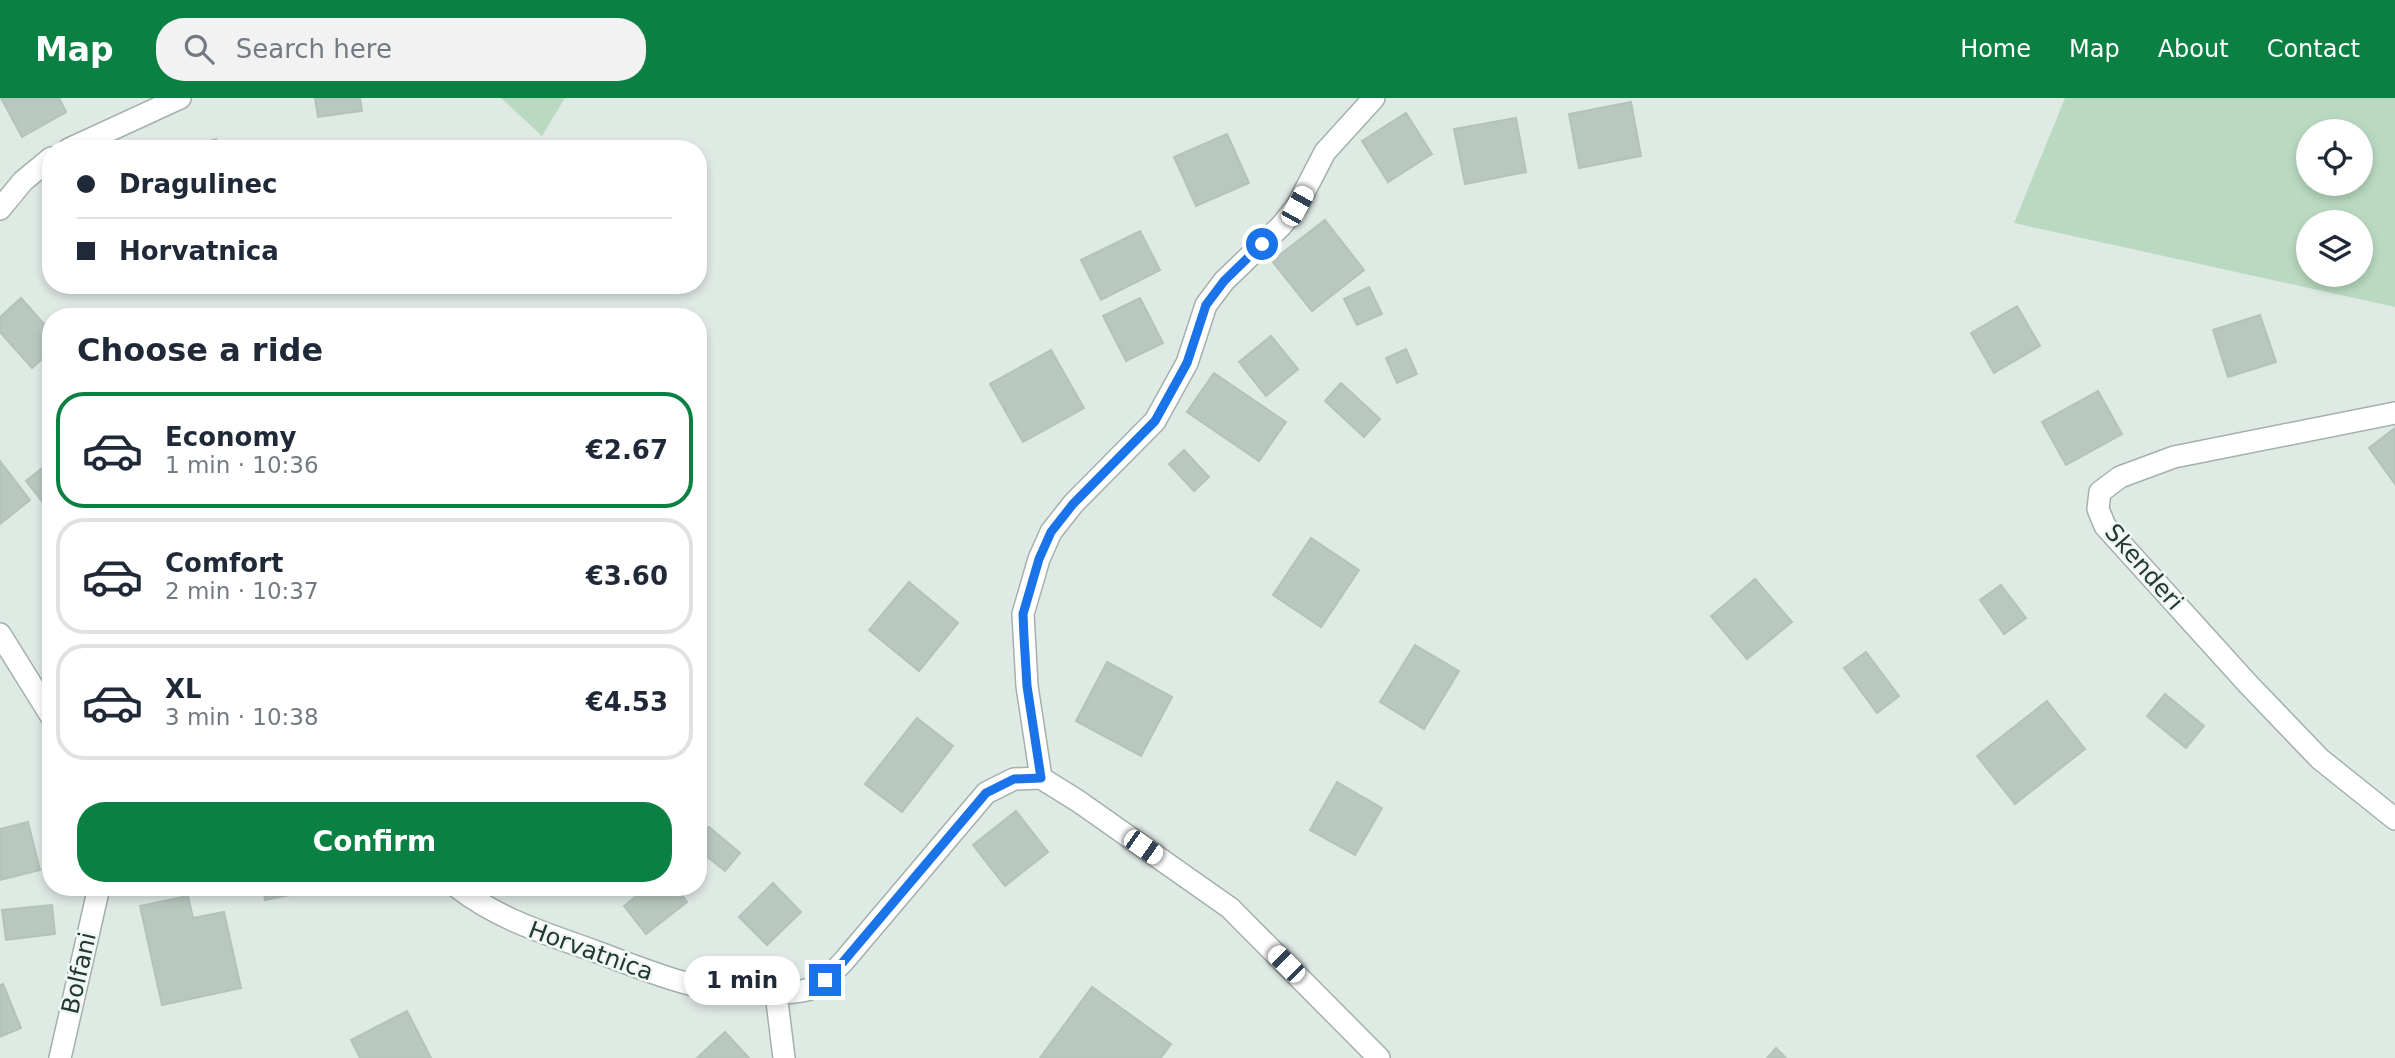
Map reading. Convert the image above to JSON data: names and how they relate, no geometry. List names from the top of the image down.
{
  "streets": {
    "street": ["Skenderi", "Horvatnica", "Bolfani"]
  },
  "page": {
    "header": "Map",
    "search": "Search here",
    "nav": [
      "Home",
      "Map",
      "About",
      "Contact"
    ],
    "banner": ["Dragulinec", "Horvatnica"],
    "heading": "Choose a ride",
    "list": [
      {
        "name": "Economy",
        "note": "1 min · 10:36",
        "value": "€2.67"
      },
      {
        "name": "Comfort",
        "note": "2 min · 10:37",
        "value": "€3.60"
      },
      {
        "name": "XL",
        "note": "3 min · 10:38",
        "value": "€4.53"
      }
    ],
    "buttons": "Confirm",
    "bubble": "1 min"
  }
}
